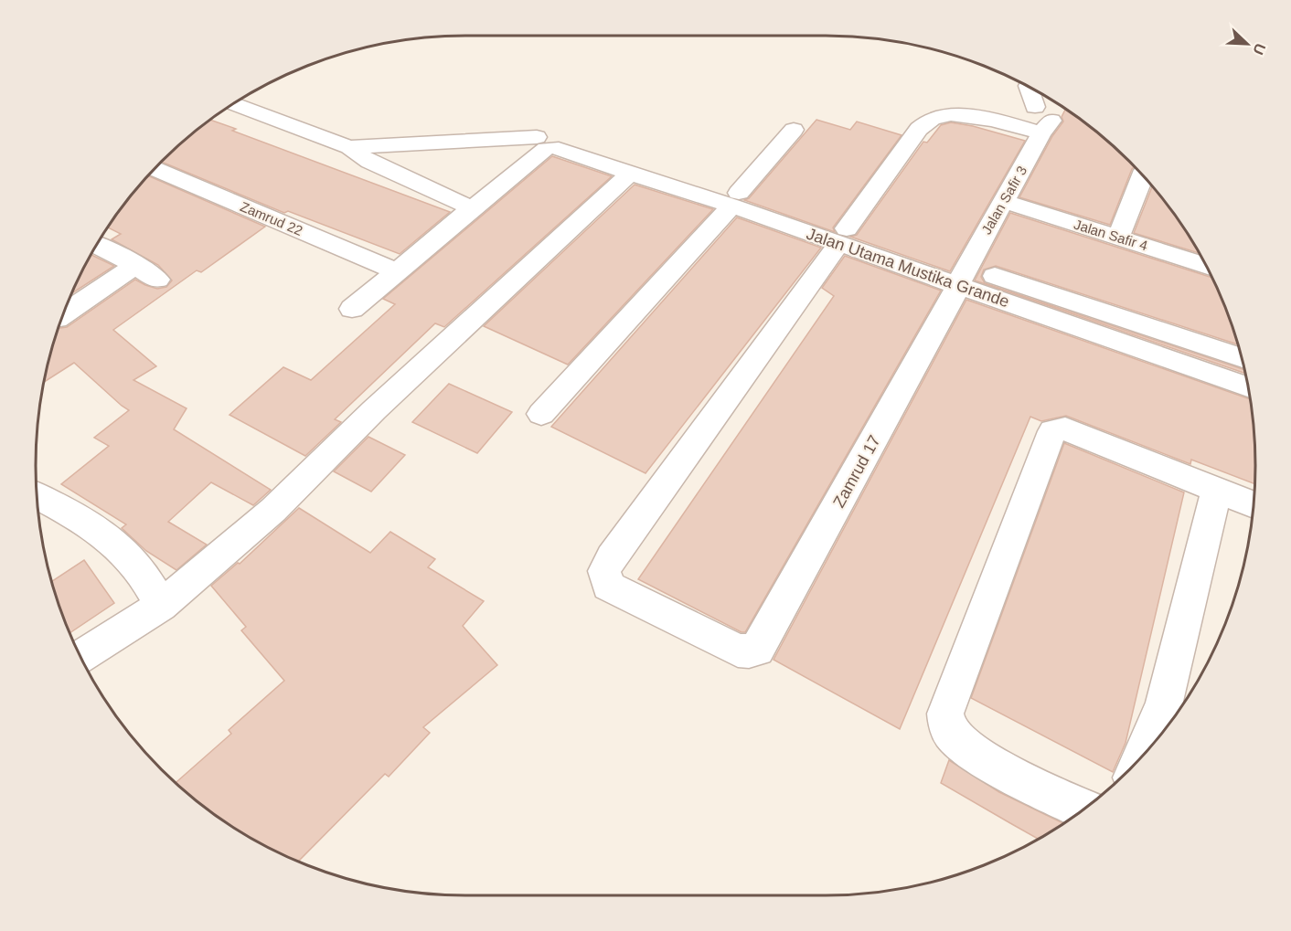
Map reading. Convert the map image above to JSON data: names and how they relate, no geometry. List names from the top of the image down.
{
  "streets": {
    "street": [
      "Jalan Safir 3",
      "Zamrud 22",
      "Jalan Safir 4",
      "Jalan Utama Mustika Grande",
      "Zamrud 17"
    ]
  },
  "crossings": [
    ["Jalan Safir 3", "Jalan Safir 4"],
    ["Jalan Safir 3", "Jalan Utama Mustika Grande"],
    ["Jalan Safir 3", "Zamrud 17"],
    ["Jalan Utama Mustika Grande", "Zamrud 17"]
  ],
  "north": "bottom right"
}
